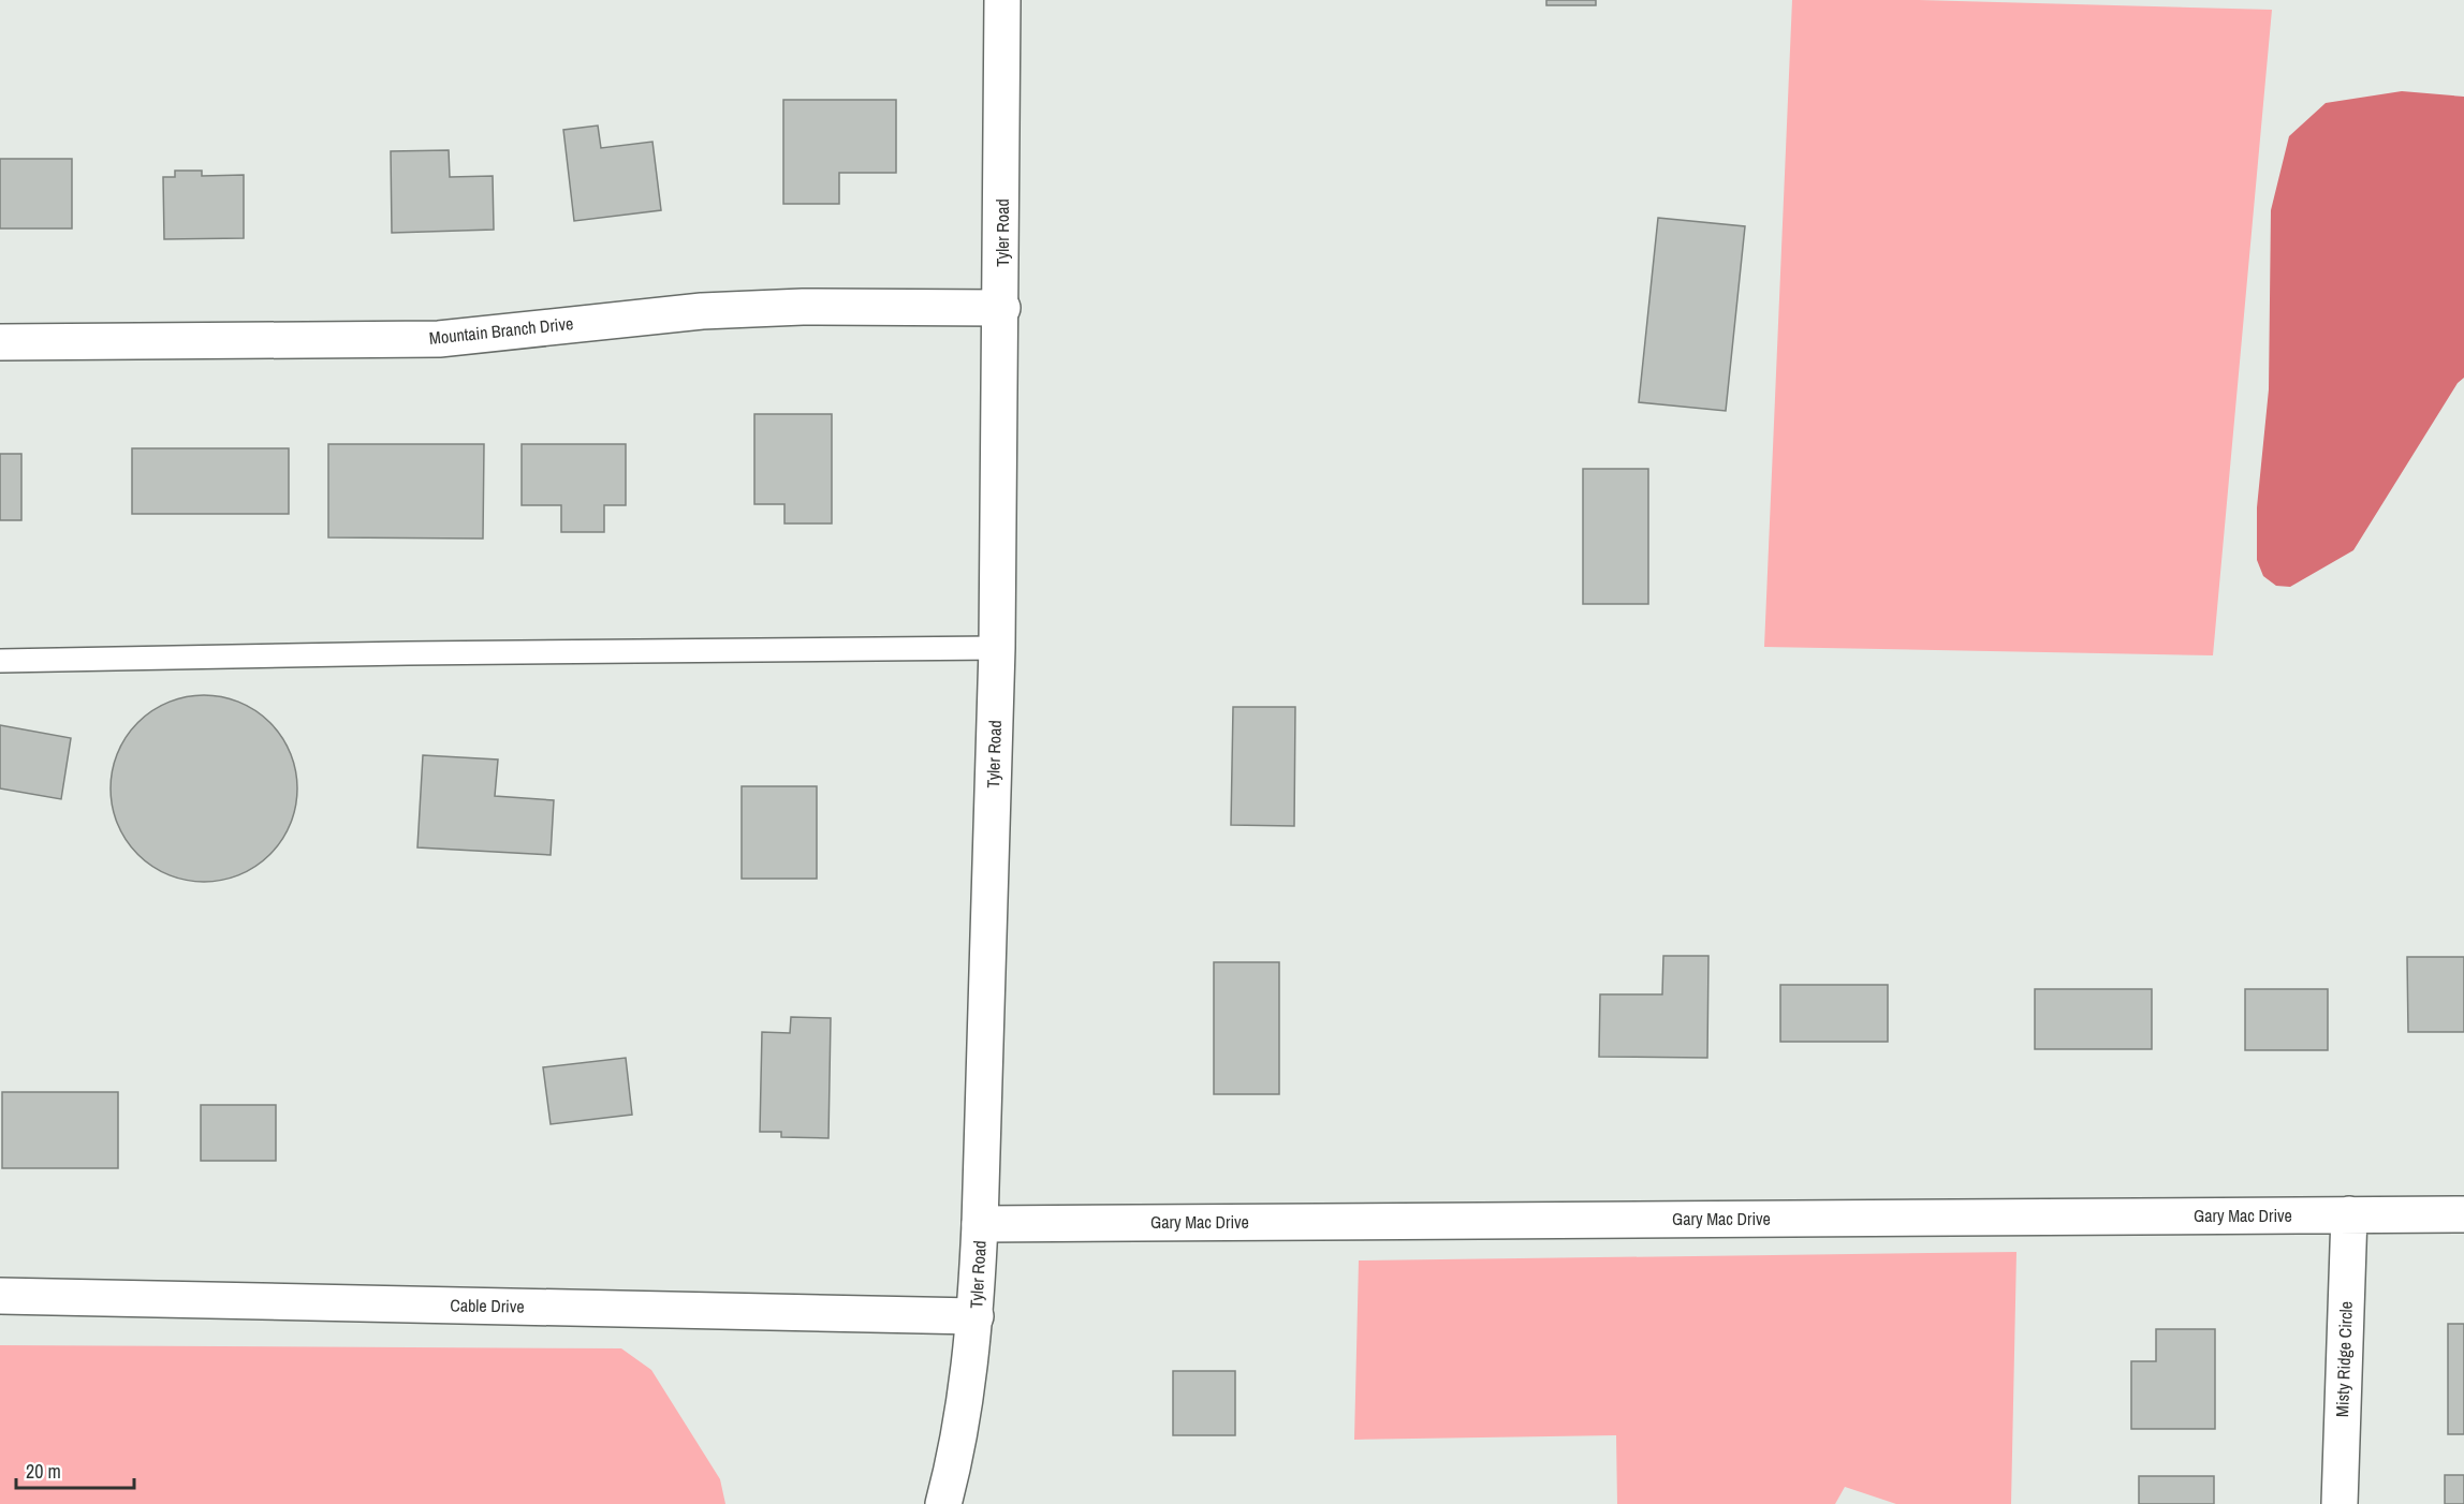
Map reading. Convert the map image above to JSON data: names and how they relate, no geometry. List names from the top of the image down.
{
  "streets": {
    "street": [
      "Tyler Road",
      "Mountain Branch Drive",
      "Gary Mac Drive",
      "Cable Drive",
      "Misty Ridge Circle"
    ]
  },
  "crossings": [
    ["Tyler Road", "Mountain Branch Drive"],
    ["Tyler Road", "Gary Mac Drive"],
    ["Tyler Road", "Cable Drive"],
    ["Gary Mac Drive", "Misty Ridge Circle"]
  ],
  "scale_bar": "20 m"
}
